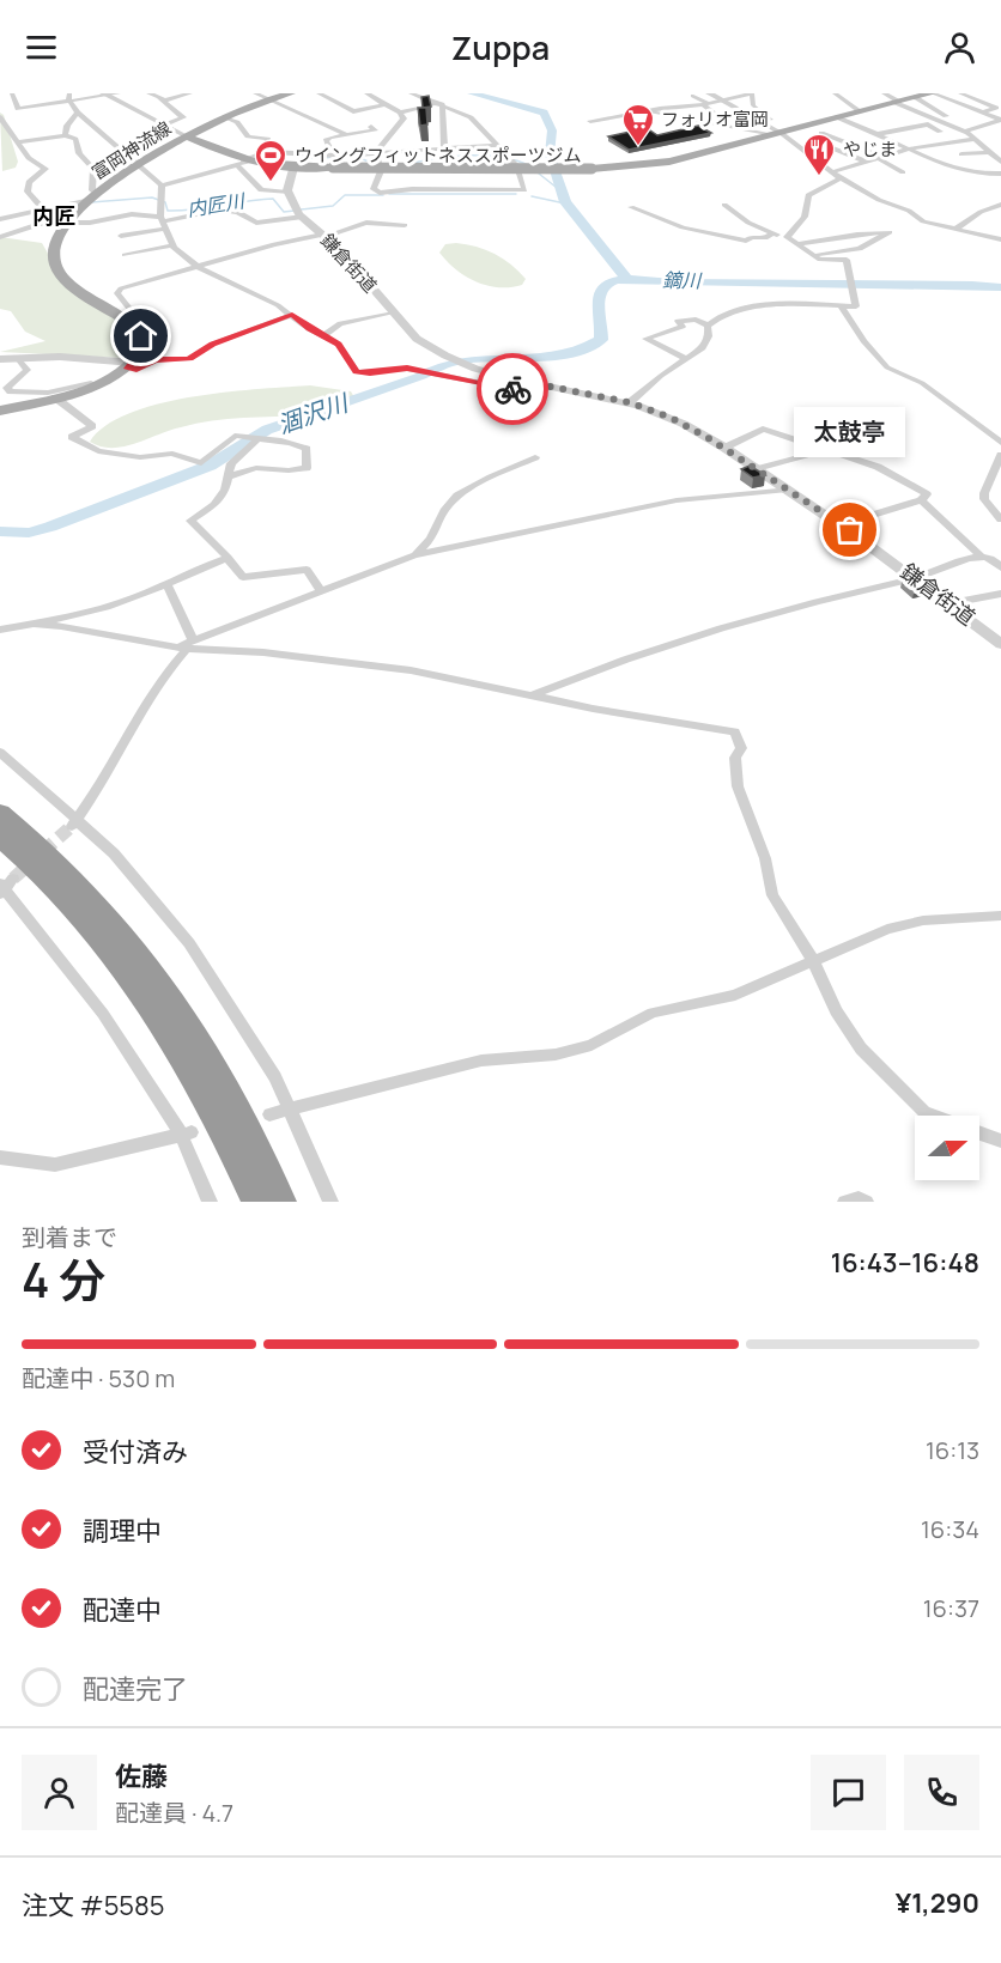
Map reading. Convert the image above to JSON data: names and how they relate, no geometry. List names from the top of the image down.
{
  "streets": {
    "main road": ["富岡神流線"],
    "street": ["鎌倉街道"]
  },
  "districts": ["内匠"],
  "water": ["内匠川", "鏑川", "涸沢川"],
  "places": {
    "supermarket": ["フォリオ富岡"],
    "restaurant": ["やじま"],
    "sports": ["ウイングフィットネススポーツジム"],
    "other": ["太鼓亭"]
  },
  "north": "right",
  "page": {
    "header": "Zuppa",
    "bubble": "太鼓亭",
    "heading": ["4 分", "到着まで", "16:43–16:48"],
    "panel": [
      "佐藤",
      "配達員 · 4.7",
      "注文 #5585",
      "¥1,290"
    ],
    "bar": "配達中 · 530 m",
    "list": [
      ["受付済み", "16:13"],
      ["調理中", "16:34"],
      ["配達中", "16:37"],
      "配達完了"
    ]
  }
}
